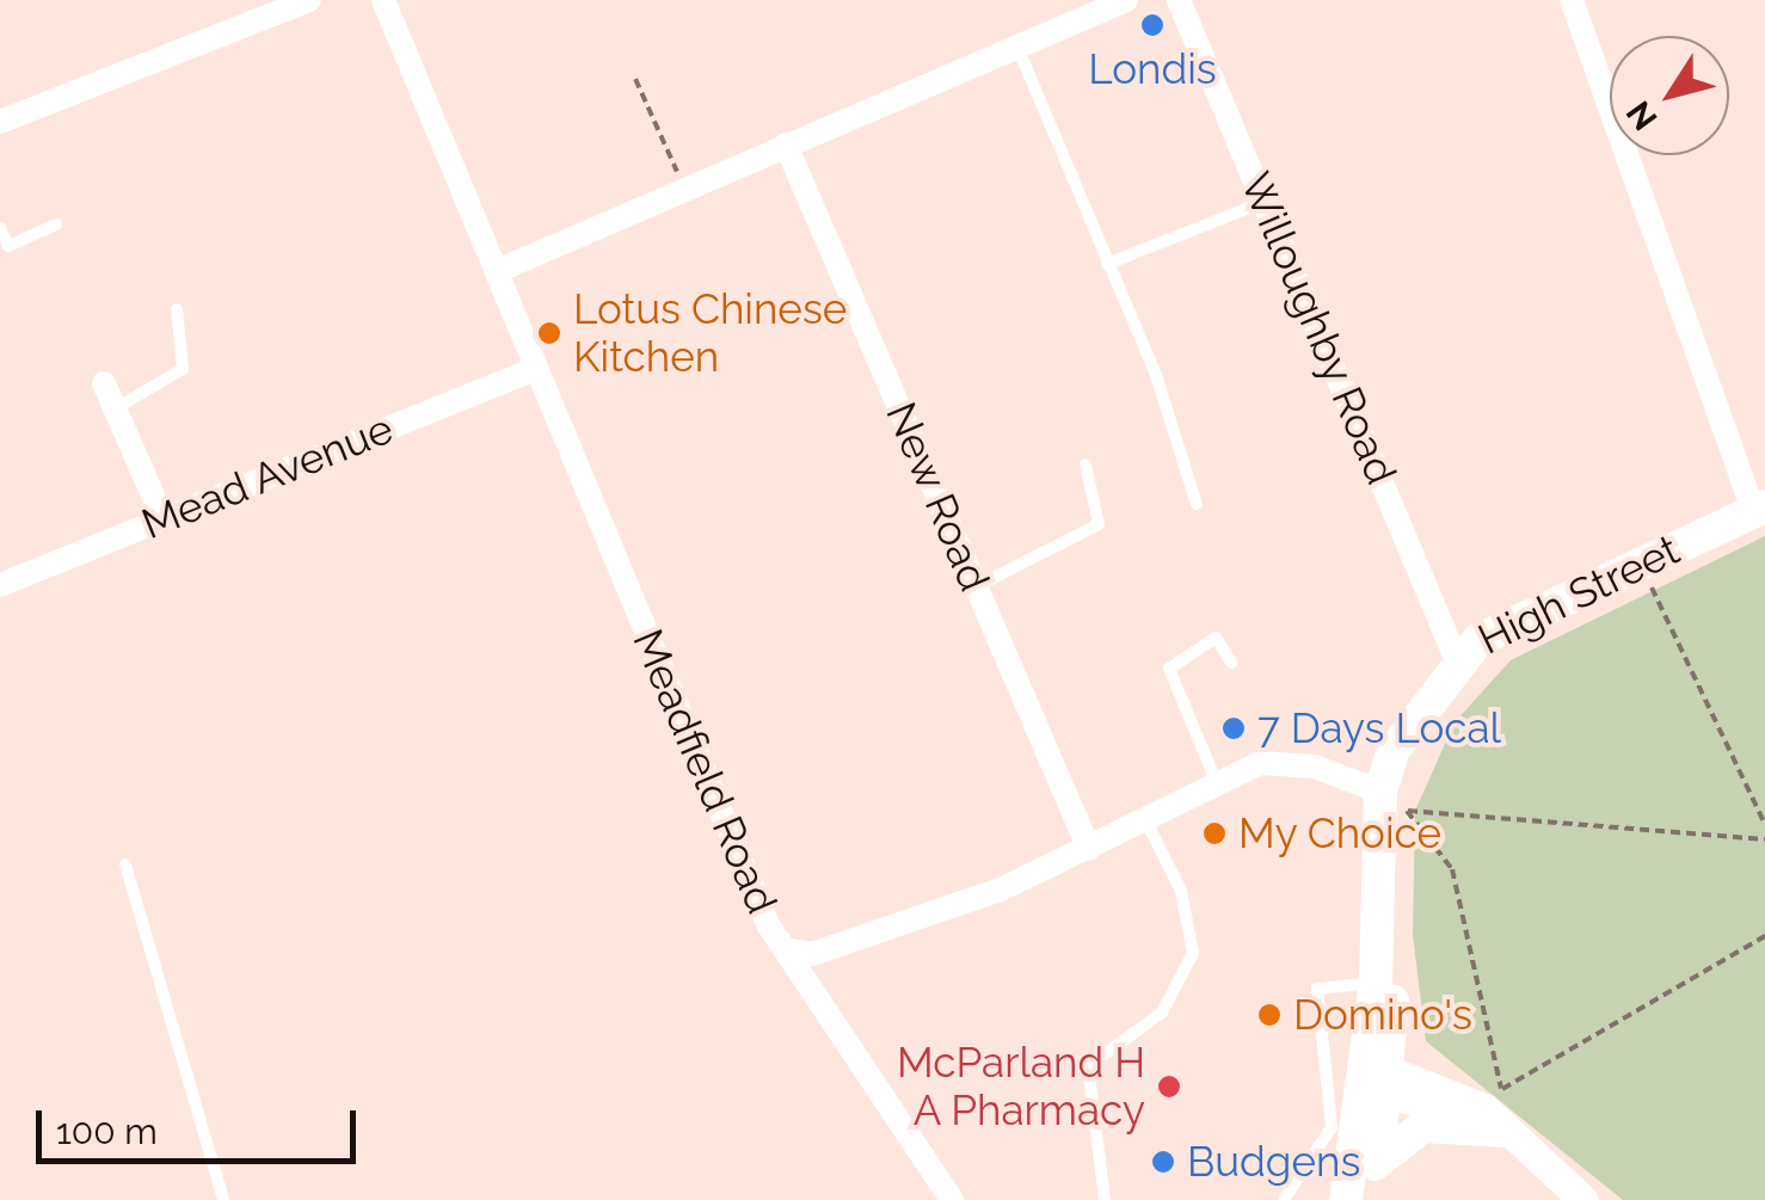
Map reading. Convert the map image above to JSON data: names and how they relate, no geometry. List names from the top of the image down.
{
  "streets": {
    "main road": ["High Street"],
    "street": [
      "Willoughby Road",
      "Mead Avenue",
      "New Road",
      "Meadfield Road"
    ]
  },
  "crossings": [
    ["Willoughby Road", "High Street"],
    ["Mead Avenue", "Meadfield Road"],
    ["New Road", "Meadfield Road"],
    ["High Street", "Meadfield Road"]
  ],
  "places": [
    "Londis",
    "Lotus Chinese Kitchen",
    "7 Days Local",
    "My Choice",
    "Domino's",
    "McParland H A Pharmacy",
    "Budgens"
  ],
  "scale_bar": "100 m",
  "north": "bottom left"
}
